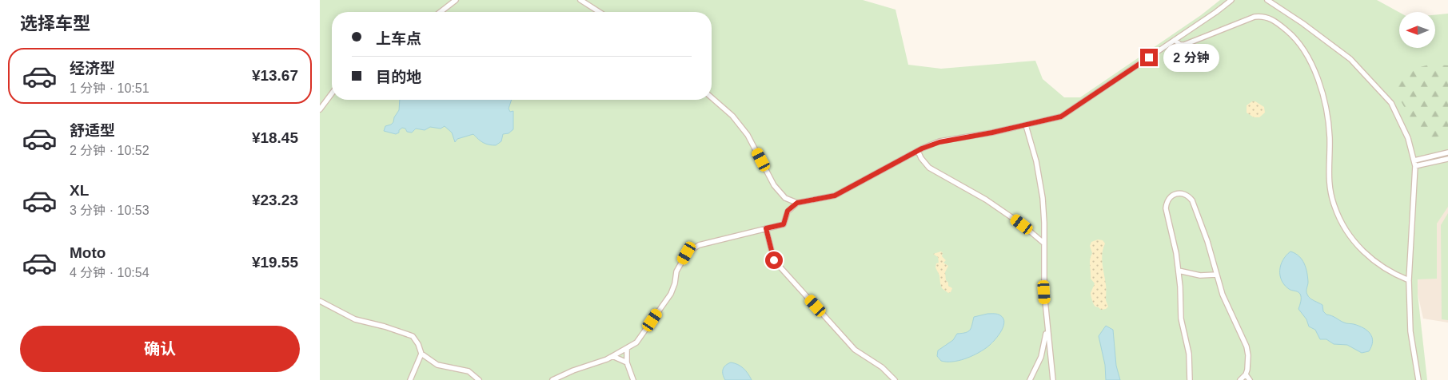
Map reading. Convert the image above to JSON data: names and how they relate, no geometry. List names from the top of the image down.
{
  "north": "left",
  "page": {
    "heading": "选择车型",
    "banner": ["上车点", "目的地"],
    "bubble": "2 分钟",
    "list": [
      {
        "name": "经济型",
        "note": "1 分钟 · 10:51",
        "value": "¥13.67"
      },
      {
        "name": "舒适型",
        "note": "2 分钟 · 10:52",
        "value": "¥18.45"
      },
      {
        "name": "XL",
        "note": "3 分钟 · 10:53",
        "value": "¥23.23"
      },
      {
        "name": "Moto",
        "note": "4 分钟 · 10:54",
        "value": "¥19.55"
      }
    ],
    "buttons": "确认"
  }
}
